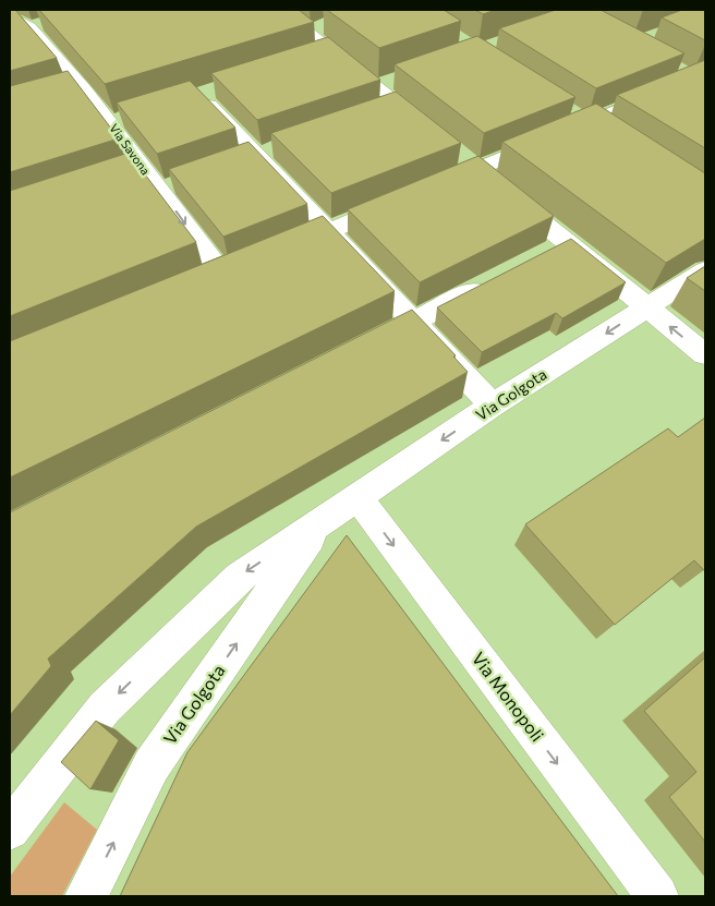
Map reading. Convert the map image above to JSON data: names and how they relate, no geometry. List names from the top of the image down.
{
  "streets": {
    "street": ["Via Savona", "Via Golgota", "Via Monopoli"]
  },
  "crossings": [
    ["Via Golgota", "Via Monopoli"]
  ],
  "one_way": ["Via Monopoli"]
}
